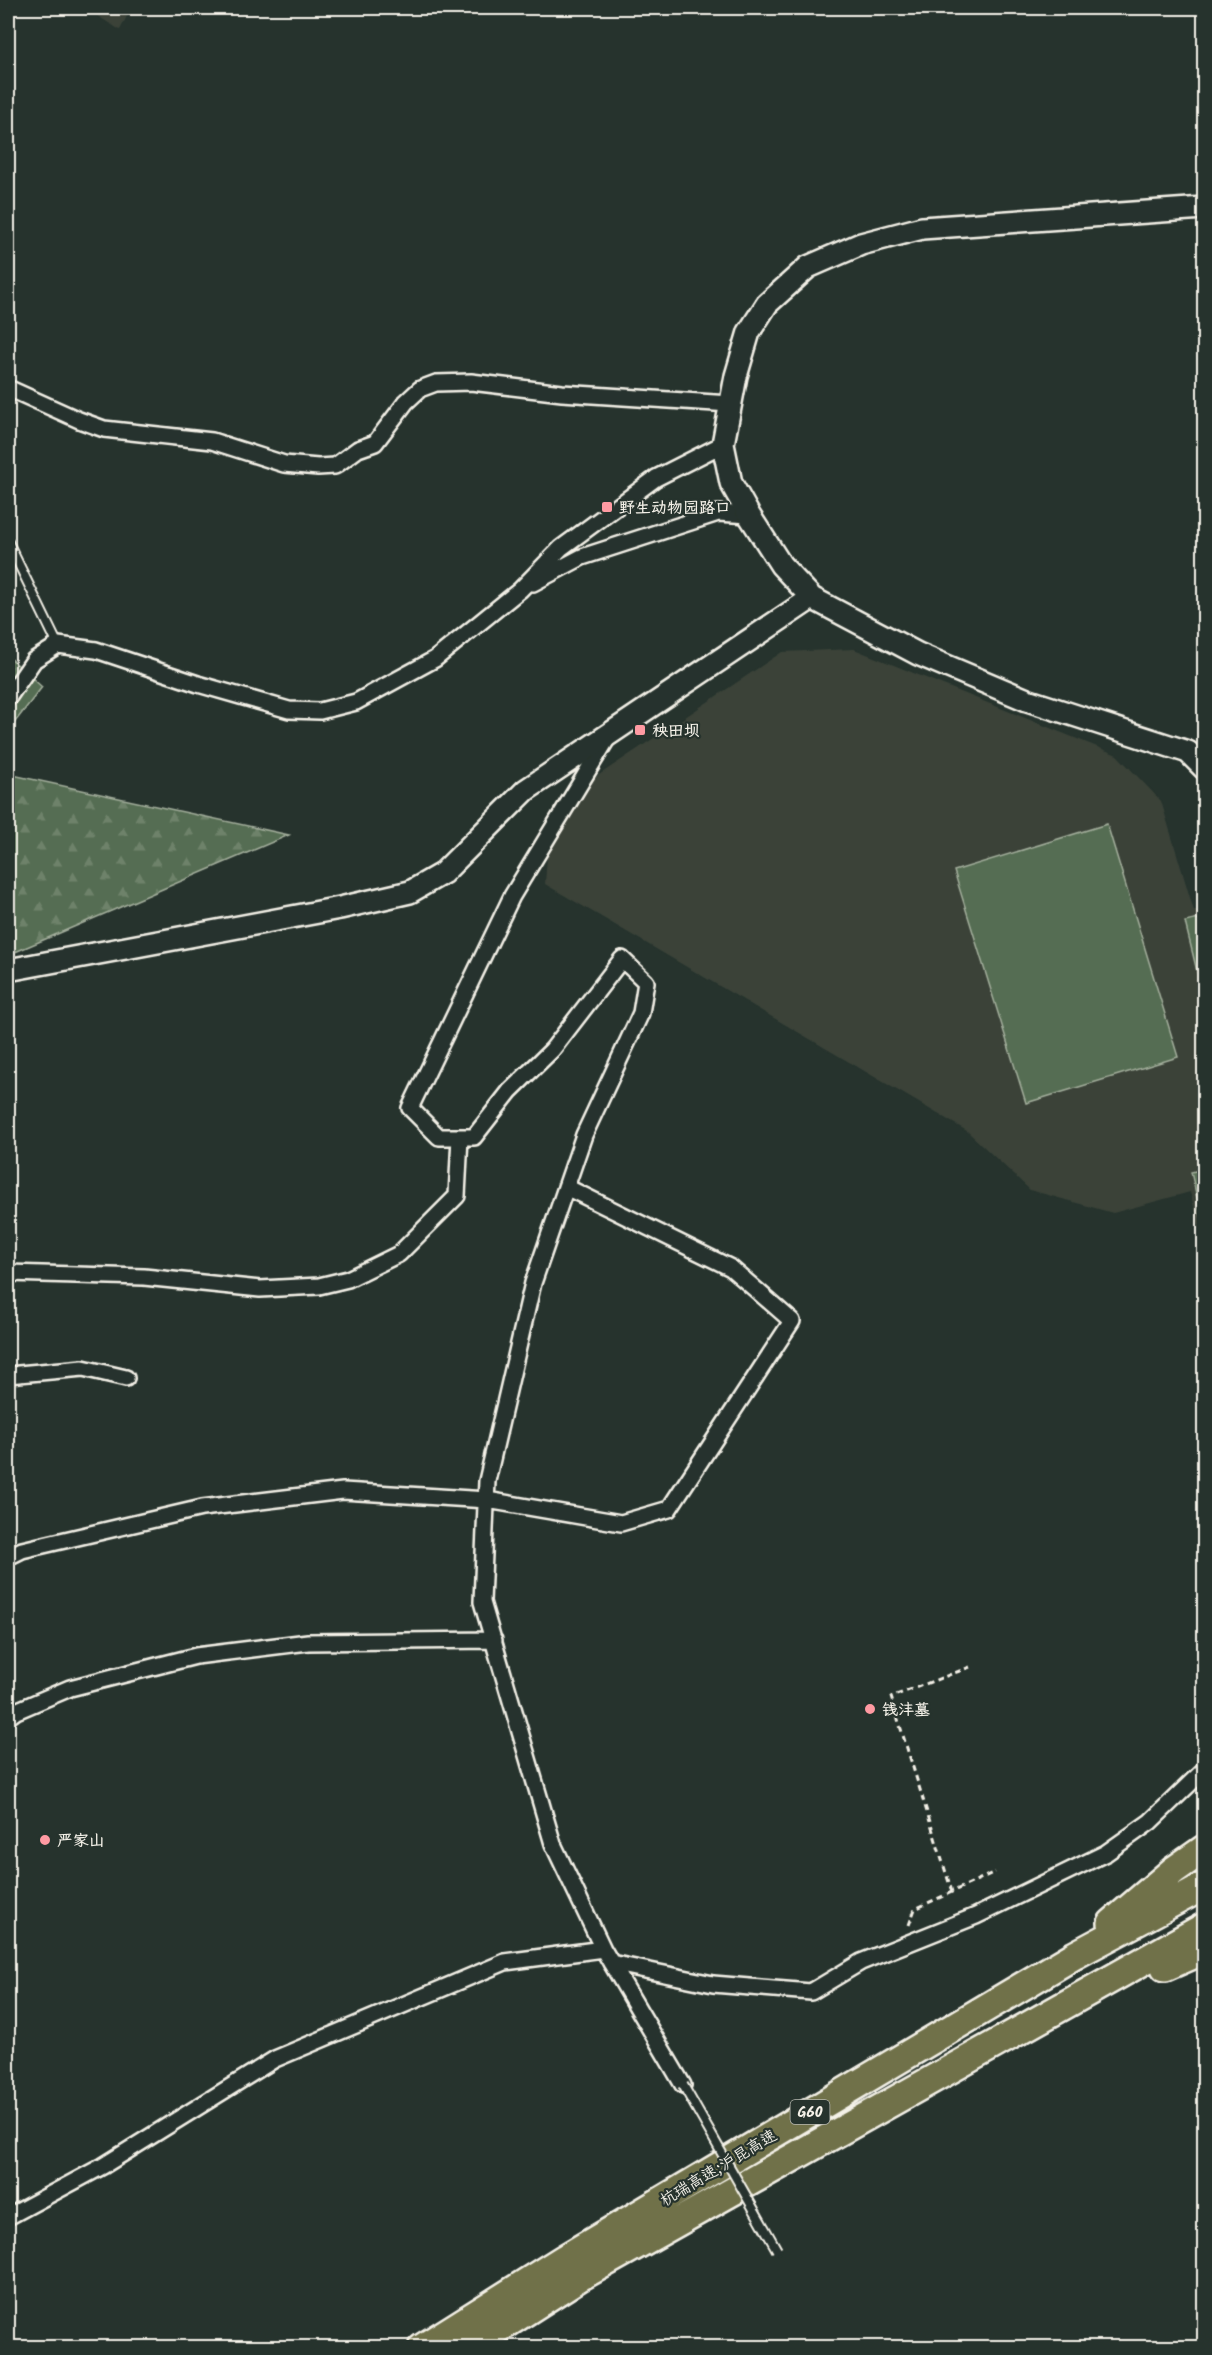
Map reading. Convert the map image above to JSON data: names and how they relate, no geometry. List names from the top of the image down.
{
  "streets": {
    "highway": ["G60", "杭瑞高速;沪昆高速"]
  },
  "places": {
    "transit": ["野生动物园路口", "秧田坝"],
    "other": ["钱沣墓", "严家山"]
  }
}
